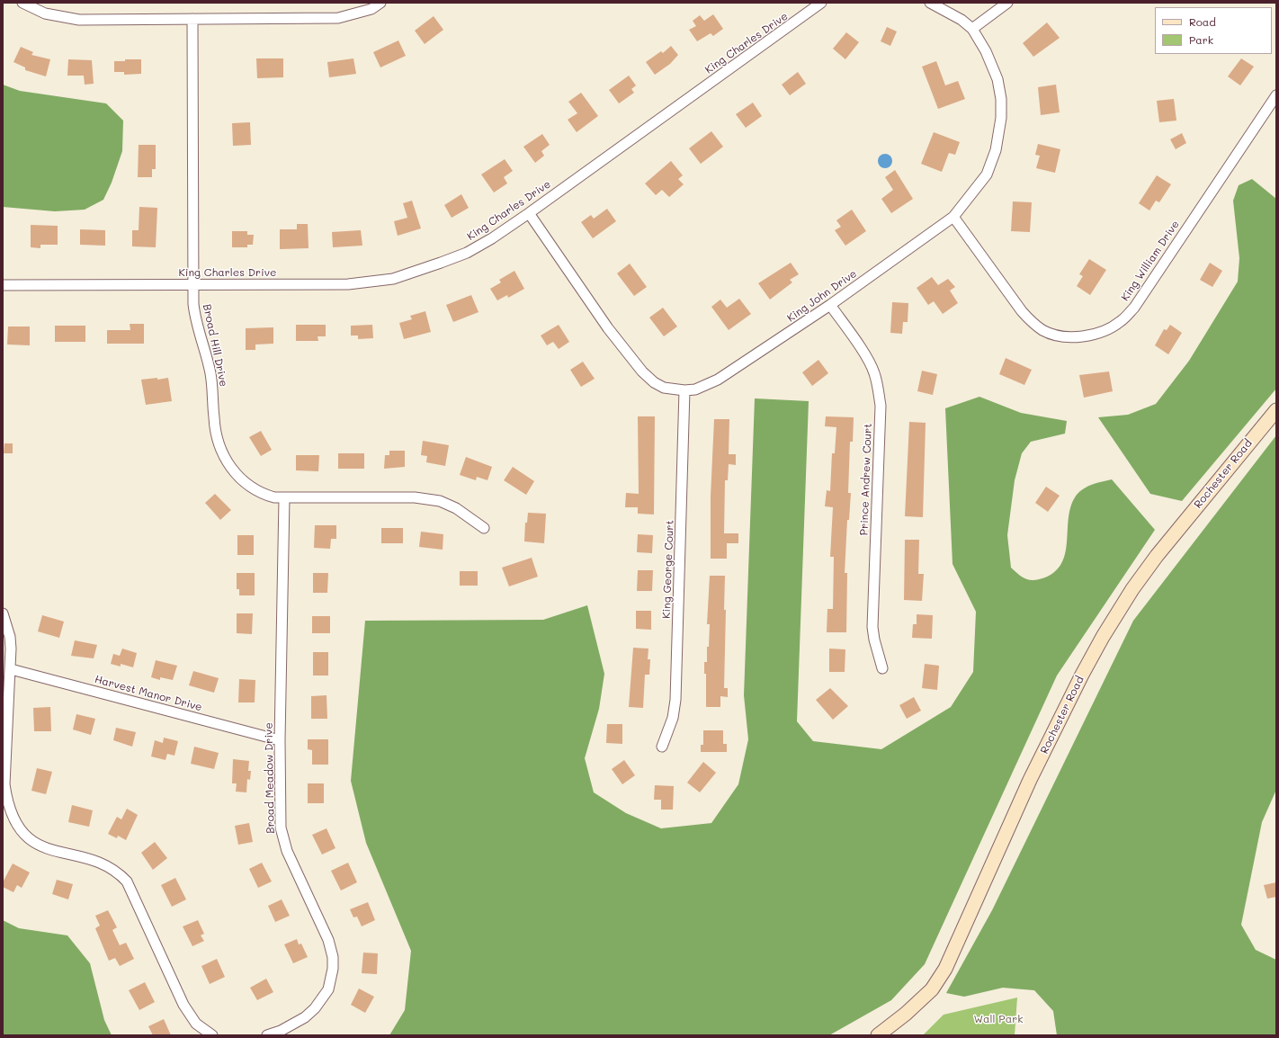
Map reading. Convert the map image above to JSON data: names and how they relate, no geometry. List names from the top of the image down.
{
  "streets": {
    "street": [
      "King Charles Drive",
      "King William Drive",
      "King John Drive",
      "Broad Hill Drive",
      "Rochester Road",
      "Prince Andrew Court",
      "King George Court",
      "Harvest Manor Drive",
      "Broad Meadow Drive"
    ]
  },
  "crossings": [
    ["King Charles Drive", "King John Drive"],
    ["King Charles Drive", "Broad Hill Drive"],
    ["King William Drive", "King John Drive"],
    ["King John Drive", "Prince Andrew Court"],
    ["King John Drive", "King George Court"],
    ["Broad Hill Drive", "Broad Meadow Drive"],
    ["Harvest Manor Drive", "Broad Meadow Drive"]
  ],
  "parks": ["Wall Park"],
  "legend": ["Road", "Park"]
}
